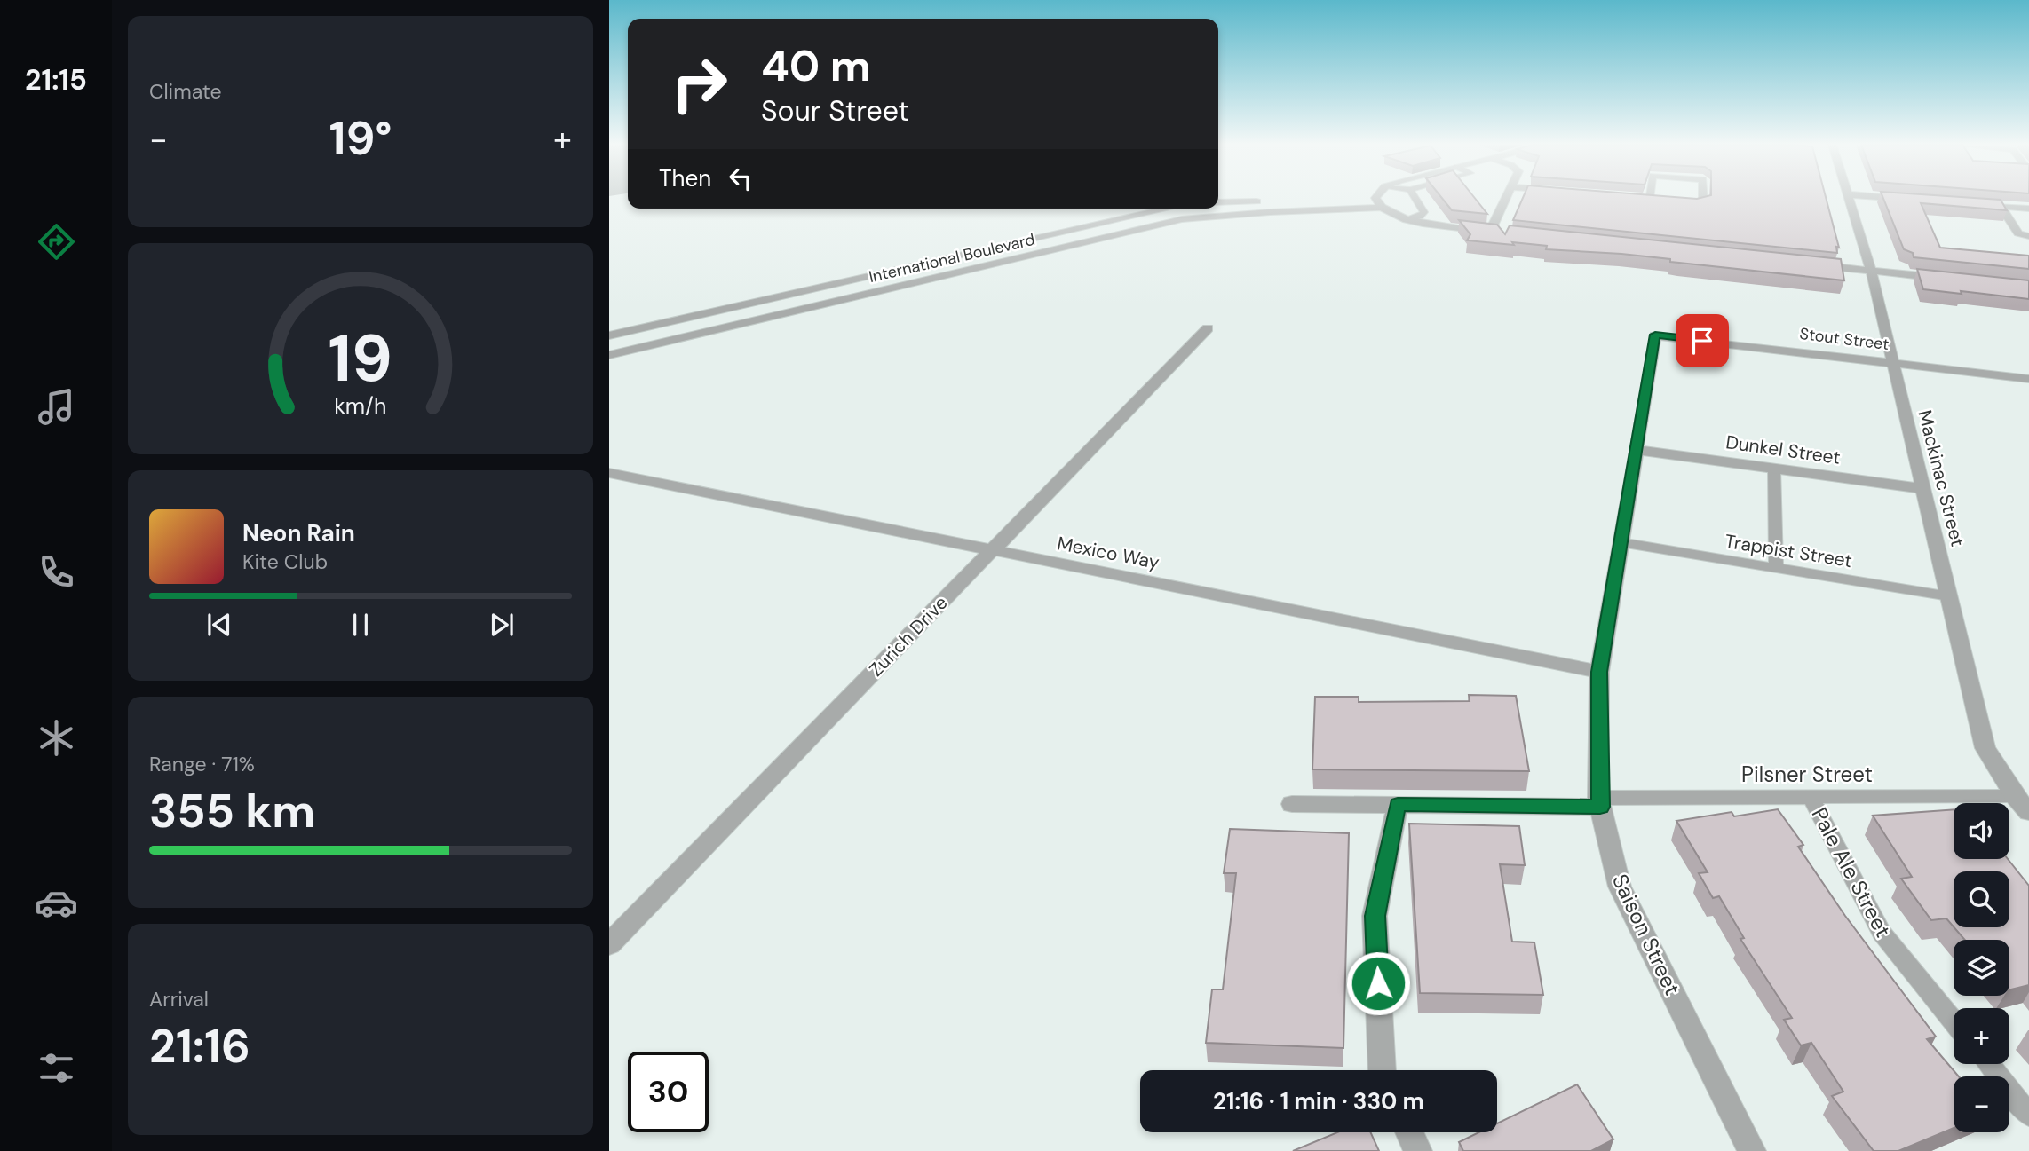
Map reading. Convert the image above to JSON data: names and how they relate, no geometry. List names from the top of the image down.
{
  "streets": {
    "street": [
      "International Boulevard",
      "Stout Street",
      "Dunkel Street",
      "Mackinac Street",
      "Mexico Way",
      "Zurich Drive",
      "Saison Street"
    ],
    "lane": ["Trappist Street", "Pilsner Street", "Pale Ale Street"]
  },
  "crossings": [
    ["Stout Street", "Mackinac Street"],
    ["Stout Street", "Saison Street"],
    ["Dunkel Street", "Mackinac Street"],
    ["Dunkel Street", "Saison Street"],
    ["Mackinac Street", "Trappist Street"],
    ["Mackinac Street", "Pilsner Street"],
    ["Trappist Street", "Saison Street"],
    ["Mexico Way", "Zurich Drive"],
    ["Mexico Way", "Saison Street"],
    ["Pilsner Street", "Pale Ale Street"],
    ["Pilsner Street", "Saison Street"]
  ],
  "page": {
    "tabs": "21:15",
    "tile": [
      "Climate",
      ["Range · 71%", "355 km"],
      ["Arrival", "21:16"]
    ],
    "turn": ["40 m", "Sour Street"],
    "heat": ["−", "19°", "+"],
    "then": "Then",
    "song": ["Neon Rain", "Kite Club"],
    "map_buttons": ["+", "−"],
    "limit": "30",
    "trip": "21:16 · 1 min · 330 m",
    "gauge": ["19", "km/h"]
  }
}
